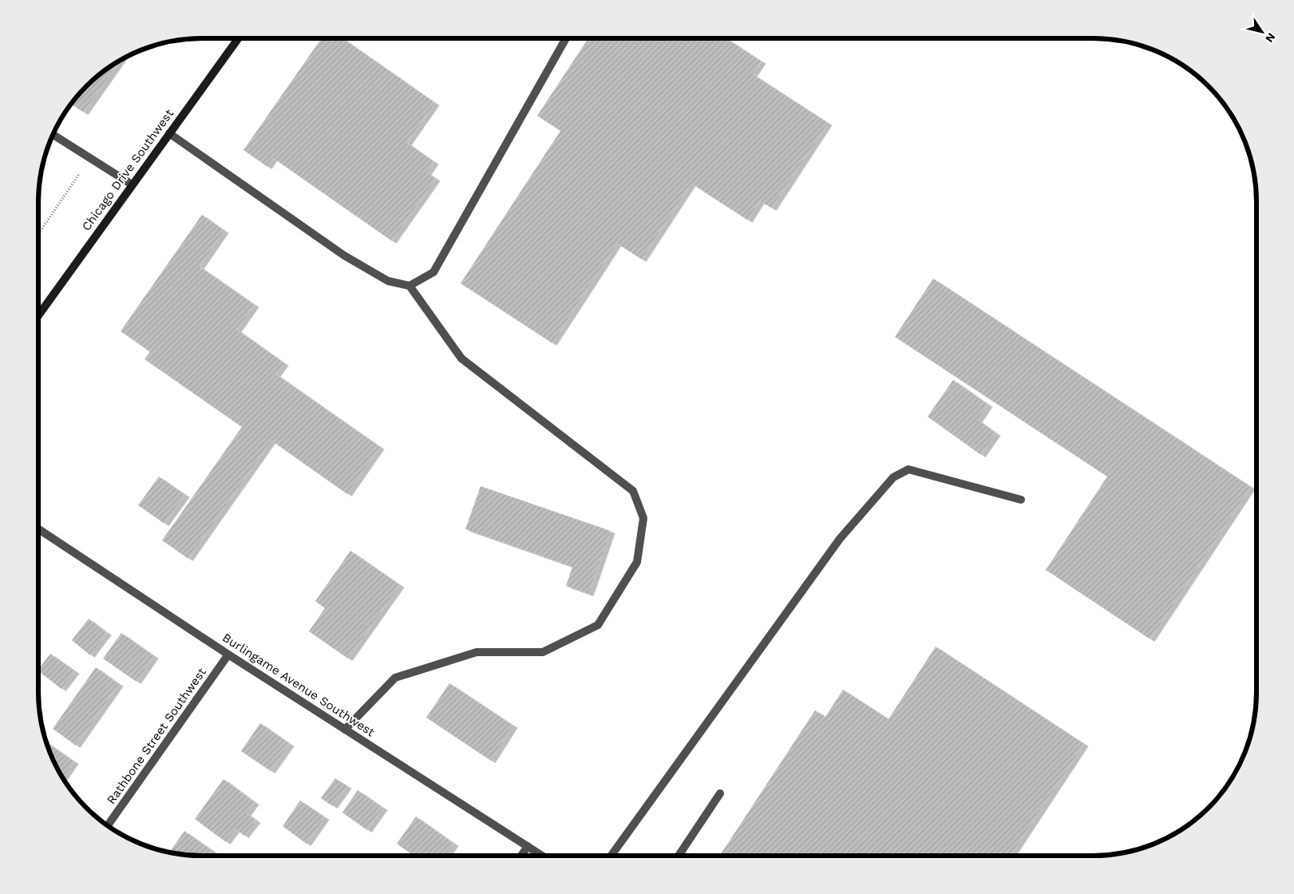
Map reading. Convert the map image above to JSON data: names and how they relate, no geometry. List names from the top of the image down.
{
  "streets": {
    "main road": ["Chicago Drive Southwest"],
    "street": ["Burlingame Avenue Southwest", "Rathbone Street Southwest"]
  },
  "crossings": [
    ["Burlingame Avenue Southwest", "Rathbone Street Southwest"]
  ],
  "north": "bottom right"
}
